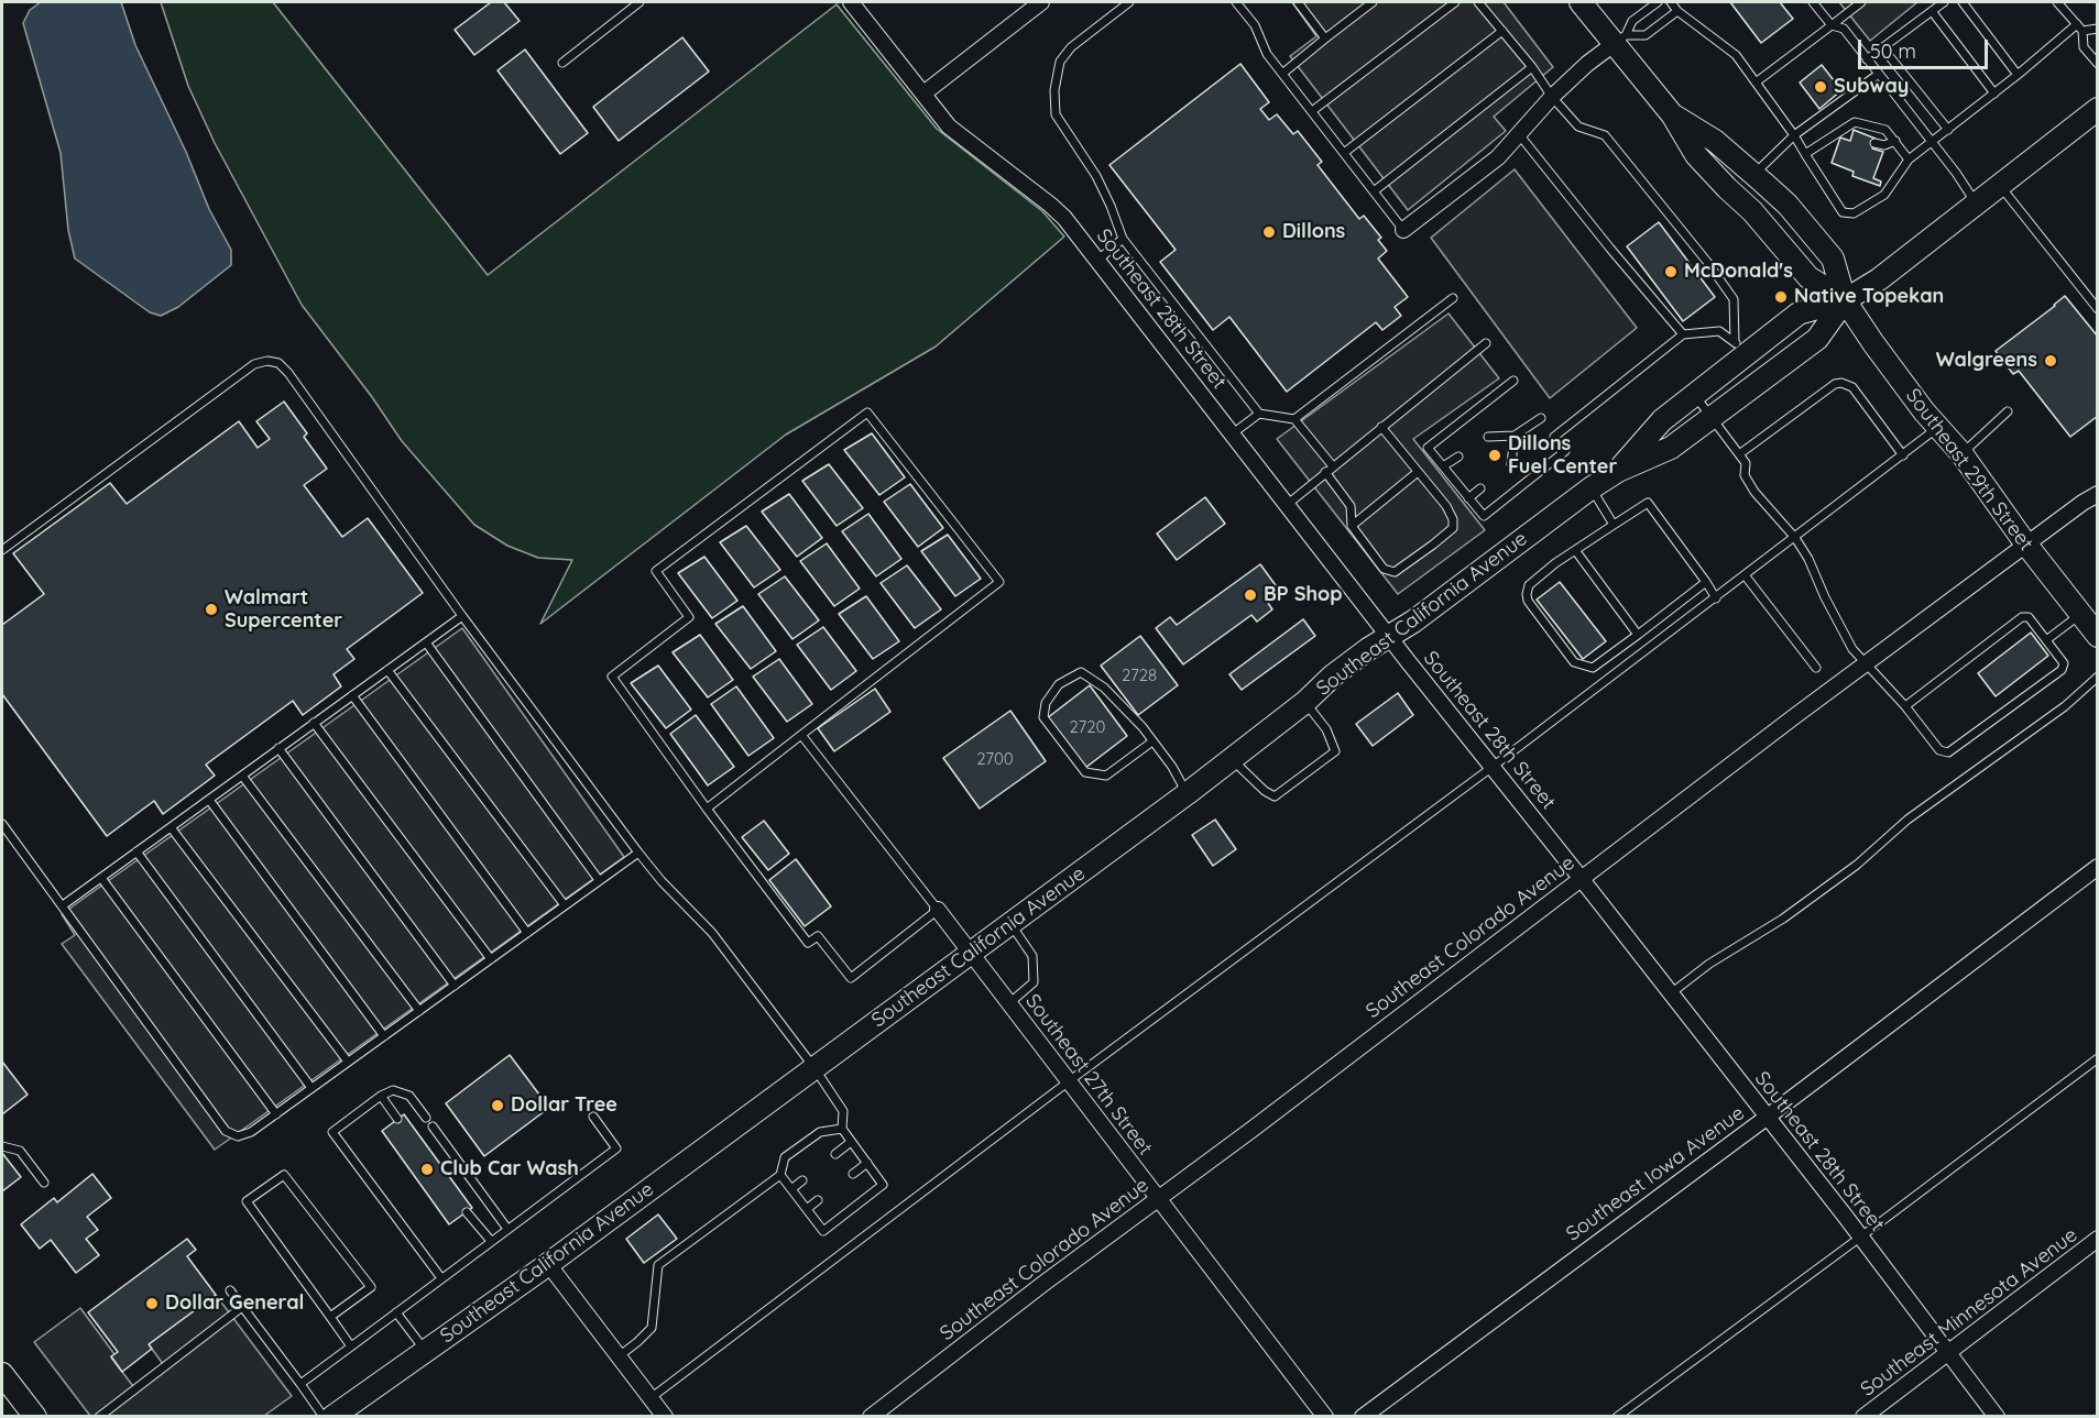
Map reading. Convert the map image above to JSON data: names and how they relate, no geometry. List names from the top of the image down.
{
  "streets": {
    "main road": ["Southeast 29th Street", "Southeast California Avenue"],
    "street": [
      "Southeast 28th Street",
      "Southeast Colorado Avenue",
      "Southeast 27th Street",
      "Southeast Iowa Avenue",
      "Southeast Minnesota Avenue"
    ]
  },
  "crossings": [
    ["Southeast 28th Street", "Southeast California Avenue"],
    ["Southeast 28th Street", "Southeast Colorado Avenue"],
    ["Southeast 28th Street", "Southeast Iowa Avenue"],
    ["Southeast 28th Street", "Southeast Minnesota Avenue"],
    ["Southeast 29th Street", "Southeast California Avenue"],
    ["Southeast 29th Street", "Southeast Colorado Avenue"],
    ["Southeast California Avenue", "Southeast 27th Street"],
    ["Southeast Colorado Avenue", "Southeast 27th Street"]
  ],
  "places": [
    "Subway",
    "Dillons",
    "McDonald's",
    "Native Topekan",
    "Walgreens",
    "Dillons Fuel Center",
    "BP Shop",
    "Walmart Supercenter",
    "Dollar Tree",
    "Club Car Wash",
    "Dollar General"
  ],
  "house_numbers": ["2728", "2720", "2700"],
  "scale_bar": "50 m"
}
